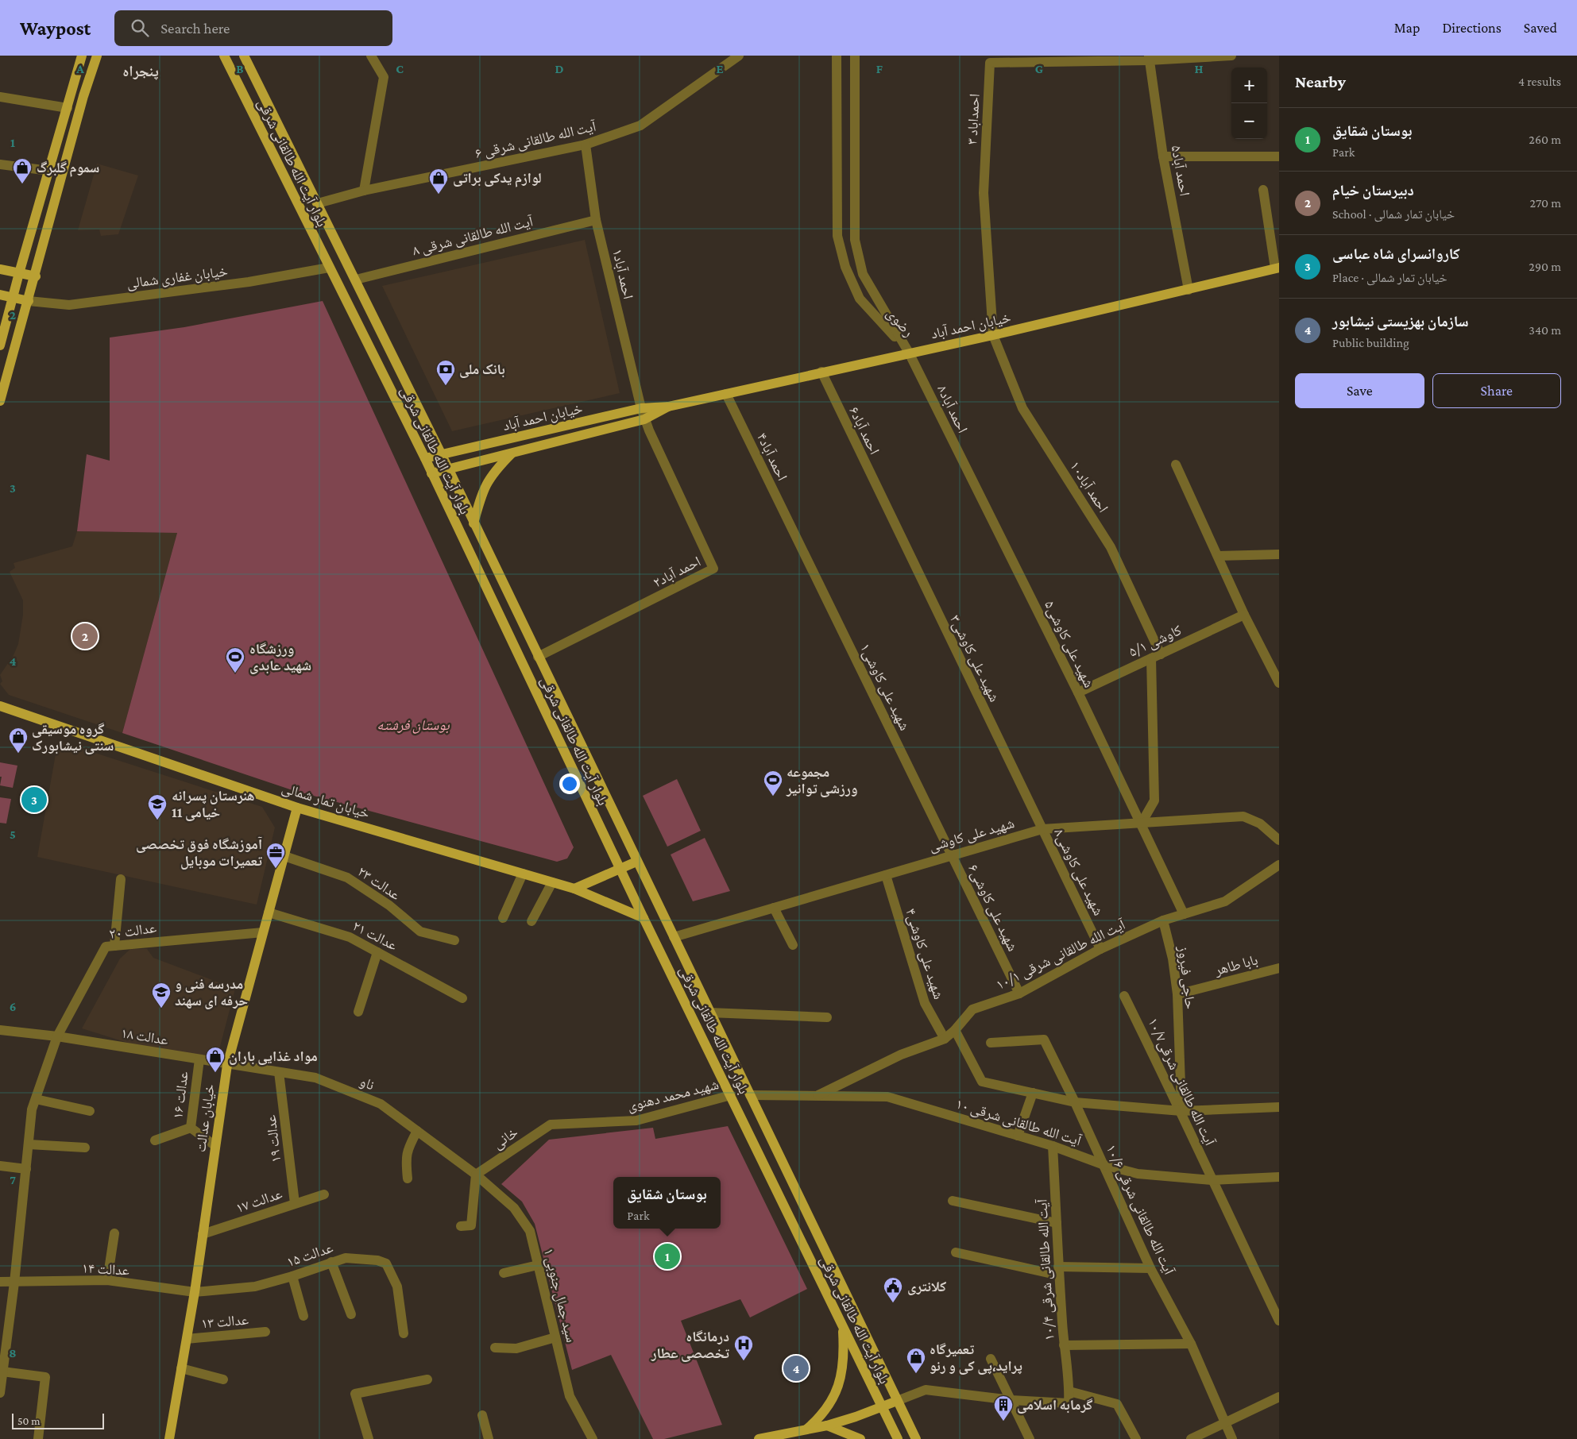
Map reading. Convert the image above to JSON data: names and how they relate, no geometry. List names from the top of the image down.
{
  "streets": {
    "main road": [
      "بلوار آیت الله طالقانی شرقی",
      "خیابان احمد آباد",
      "خیابان تمار شمالی",
      "خیابان عدالت"
    ],
    "street": [
      "احمداباد ۳",
      "آیت الله طالقانی شرقی ۶",
      "احمد آباد۵",
      "آیت الله طالقانی شرقی ۸",
      "احمد آباد۱",
      "خیابان غفاری شمالی",
      "رضوی",
      "احمد آباد۸",
      "احمد آباد۶",
      "احمد آباد۴",
      "احمد آباد۱۰",
      "احمد آباد۲",
      "کاوشی ۵/۱",
      "شهید علی کاوشی۵",
      "شهید علی کاوشی۳",
      "شهید علی کاوشی۱",
      "شهید علی کاوشی",
      "شهید علی کاوشی۸",
      "عدالت ۲۳",
      "شهید علی کاوشی۶",
      "عدالت ۲۰",
      "عدالت ۲۱",
      "شهید علی کاوشی۴",
      "آیت الله طالقانی شرقی ۱۰/۱",
      "بابا طاهر",
      "حاجی فیروز",
      "عدالت ۱۸",
      "آیت الله طالقانی شرقی۱۰/۷",
      "ناو",
      "عدالت ۱۶",
      "شهید محمد دهنوی",
      "آیت الله طالقانی شرقی ۱۰",
      "خانی",
      "عدالت ۱۹",
      "عدالت ۱۷",
      "آیت الله طالقانی شرقی ۱۰/۶",
      "عدالت ۱۵",
      "عدالت ۱۴",
      "آیت الله طالقانی شرقی ۱۰/۴",
      "سید جمال جنوبی ۱",
      "عدالت ۱۳"
    ]
  },
  "crossings": [
    ["احمداباد ۳", "احمد آباد۵"],
    ["احمداباد ۳", "خیابان احمد آباد"],
    ["احمداباد ۳", "احمد آباد۱۰"],
    ["آیت الله طالقانی شرقی ۶", "بلوار آیت الله طالقانی شرقی"],
    ["آیت الله طالقانی شرقی ۶", "احمد آباد۱"],
    ["بلوار آیت الله طالقانی شرقی", "آیت الله طالقانی شرقی ۸"],
    ["بلوار آیت الله طالقانی شرقی", "خیابان غفاری شمالی"],
    ["بلوار آیت الله طالقانی شرقی", "خیابان احمد آباد"],
    ["بلوار آیت الله طالقانی شرقی", "احمد آباد۲"],
    ["بلوار آیت الله طالقانی شرقی", "خیابان تمار شمالی"],
    ["بلوار آیت الله طالقانی شرقی", "شهید علی کاوشی"],
    ["بلوار آیت الله طالقانی شرقی", "شهید محمد دهنوی"],
    ["بلوار آیت الله طالقانی شرقی", "آیت الله طالقانی شرقی ۱۰"],
    ["احمد آباد۵", "خیابان احمد آباد"],
    ["آیت الله طالقانی شرقی ۸", "احمد آباد۱"],
    ["احمد آباد۱", "خیابان احمد آباد"],
    ["احمد آباد۱", "احمد آباد۲"],
    ["رضوی", "خیابان احمد آباد"],
    ["رضوی", "احمد آباد۸"],
    ["خیابان احمد آباد", "احمد آباد۸"],
    ["خیابان احمد آباد", "احمد آباد۶"],
    ["خیابان احمد آباد", "احمد آباد۴"],
    ["خیابان احمد آباد", "احمد آباد۱۰"],
    ["خیابان احمد آباد", "احمد آباد۲"],
    ["احمد آباد۸", "شهید علی کاوشی۵"],
    ["احمد آباد۶", "شهید علی کاوشی۳"],
    ["احمد آباد۴", "شهید علی کاوشی۱"],
    ["احمد آباد۱۰", "کاوشی ۵/۱"],
    ["کاوشی ۵/۱", "شهید علی کاوشی۵"],
    ["شهید علی کاوشی۵", "شهید علی کاوشی"],
    ["شهید علی کاوشی۵", "آیت الله طالقانی شرقی ۱۰/۱"],
    ["شهید علی کاوشی۳", "شهید علی کاوشی"],
    ["شهید علی کاوشی۳", "شهید علی کاوشی۸"],
    ["شهید علی کاوشی۱", "شهید علی کاوشی"],
    ["شهید علی کاوشی۱", "شهید علی کاوشی۶"],
    ["خیابان تمار شمالی", "خیابان عدالت"],
    ["شهید علی کاوشی", "شهید علی کاوشی۸"],
    ["شهید علی کاوشی", "شهید علی کاوشی۶"],
    ["شهید علی کاوشی", "شهید علی کاوشی۴"],
    ["شهید علی کاوشی۸", "آیت الله طالقانی شرقی ۱۰/۱"],
    ["عدالت ۲۳", "خیابان عدالت"],
    ["شهید علی کاوشی۶", "آیت الله طالقانی شرقی ۱۰/۱"],
    ["عدالت ۲۰", "عدالت ۱۸"],
    ["عدالت ۲۰", "خیابان عدالت"],
    ["عدالت ۲۱", "خیابان عدالت"],
    ["شهید علی کاوشی۴", "آیت الله طالقانی شرقی ۱۰/۱"],
    ["آیت الله طالقانی شرقی ۱۰/۱", "حاجی فیروز"],
    ["آیت الله طالقانی شرقی ۱۰/۱", "آیت الله طالقانی شرقی ۱۰"],
    ["بابا طاهر", "حاجی فیروز"],
    ["حاجی فیروز", "آیت الله طالقانی شرقی۱۰/۷"],
    ["عدالت ۱۸", "ناو"],
    ["عدالت ۱۸", "عدالت ۱۶"],
    ["عدالت ۱۸", "خیابان عدالت"],
    ["آیت الله طالقانی شرقی۱۰/۷", "آیت الله طالقانی شرقی ۱۰"],
    ["ناو", "خیابان عدالت"],
    ["ناو", "خانی"],
    ["ناو", "عدالت ۱۹"],
    ["ناو", "سید جمال جنوبی ۱"],
    ["عدالت ۱۶", "خیابان عدالت"],
    ["شهید محمد دهنوی", "خانی"],
    ["خیابان عدالت", "عدالت ۱۷"],
    ["خیابان عدالت", "عدالت ۱۵"],
    ["خیابان عدالت", "عدالت ۱۴"],
    ["خیابان عدالت", "عدالت ۱۳"],
    ["آیت الله طالقانی شرقی ۱۰", "آیت الله طالقانی شرقی ۱۰/۶"],
    ["آیت الله طالقانی شرقی ۱۰", "آیت الله طالقانی شرقی ۱۰/۴"],
    ["خانی", "سید جمال جنوبی ۱"],
    ["عدالت ۱۹", "عدالت ۱۷"],
    ["عدالت ۱۵", "عدالت ۱۴"]
  ],
  "districts": ["پنجراه"],
  "parks": ["بوستان فرشته"],
  "places": {
    "shop": [
      "سموم گلبرگ",
      "لوازم یدکی براتی",
      "گروه موسیقی سنتی نیشابورک",
      "مواد غذایی باران",
      "تعمیرگاه پراید،پی کی و رنو"
    ],
    "bank": ["بانک ملی"],
    "sports": ["ورزشگاه شهید عابدی", "مجموعه ورزشی توانیر"],
    "school or university": ["هنرستان پسرانه خیامی 11", "مدرسه فنی و حرفه ای سهند"],
    "office": ["آموزشگاه فوق تخصصی تعمیرات موبایل"],
    "public building": ["کلانتری"],
    "hospital": ["درمانگاه تخصصی عطار"],
    "building": ["گرمابه اسلامی"]
  },
  "scale_bar": "50 m",
  "page": {
    "header": "Waypost",
    "search": "Search here",
    "nav": ["Map", "Directions", "Saved"],
    "heading": ["Nearby", "4 results"],
    "map_buttons": ["+", "−"],
    "list": [
      {
        "mark": "1",
        "name": "بوستان شقایق",
        "note": "Park",
        "value": "260 m"
      },
      {
        "mark": "2",
        "name": "دبیرستان خیام",
        "note": "School · خیابان تمار شمالی",
        "value": "270 m"
      },
      {
        "mark": "3",
        "name": "کاروانسرای شاه عباسی",
        "note": "Place · خیابان تمار شمالی",
        "value": "290 m"
      },
      {
        "mark": "4",
        "name": "سازمان بهزیستی نیشابور",
        "note": "Public building",
        "value": "340 m"
      }
    ],
    "buttons": ["Save", "Share"],
    "pins": [
      "2",
      "3",
      "1",
      "4"
    ],
    "popup": ["بوستان شقایق", "Park"],
    "scale": "50 m"
  },
  "grid": {
    "columns": [
      "A",
      "B",
      "C",
      "D",
      "E",
      "F",
      "G",
      "H"
    ],
    "rows": [
      "1",
      "2",
      "3",
      "4",
      "5",
      "6",
      "7",
      "8"
    ]
  }
}
